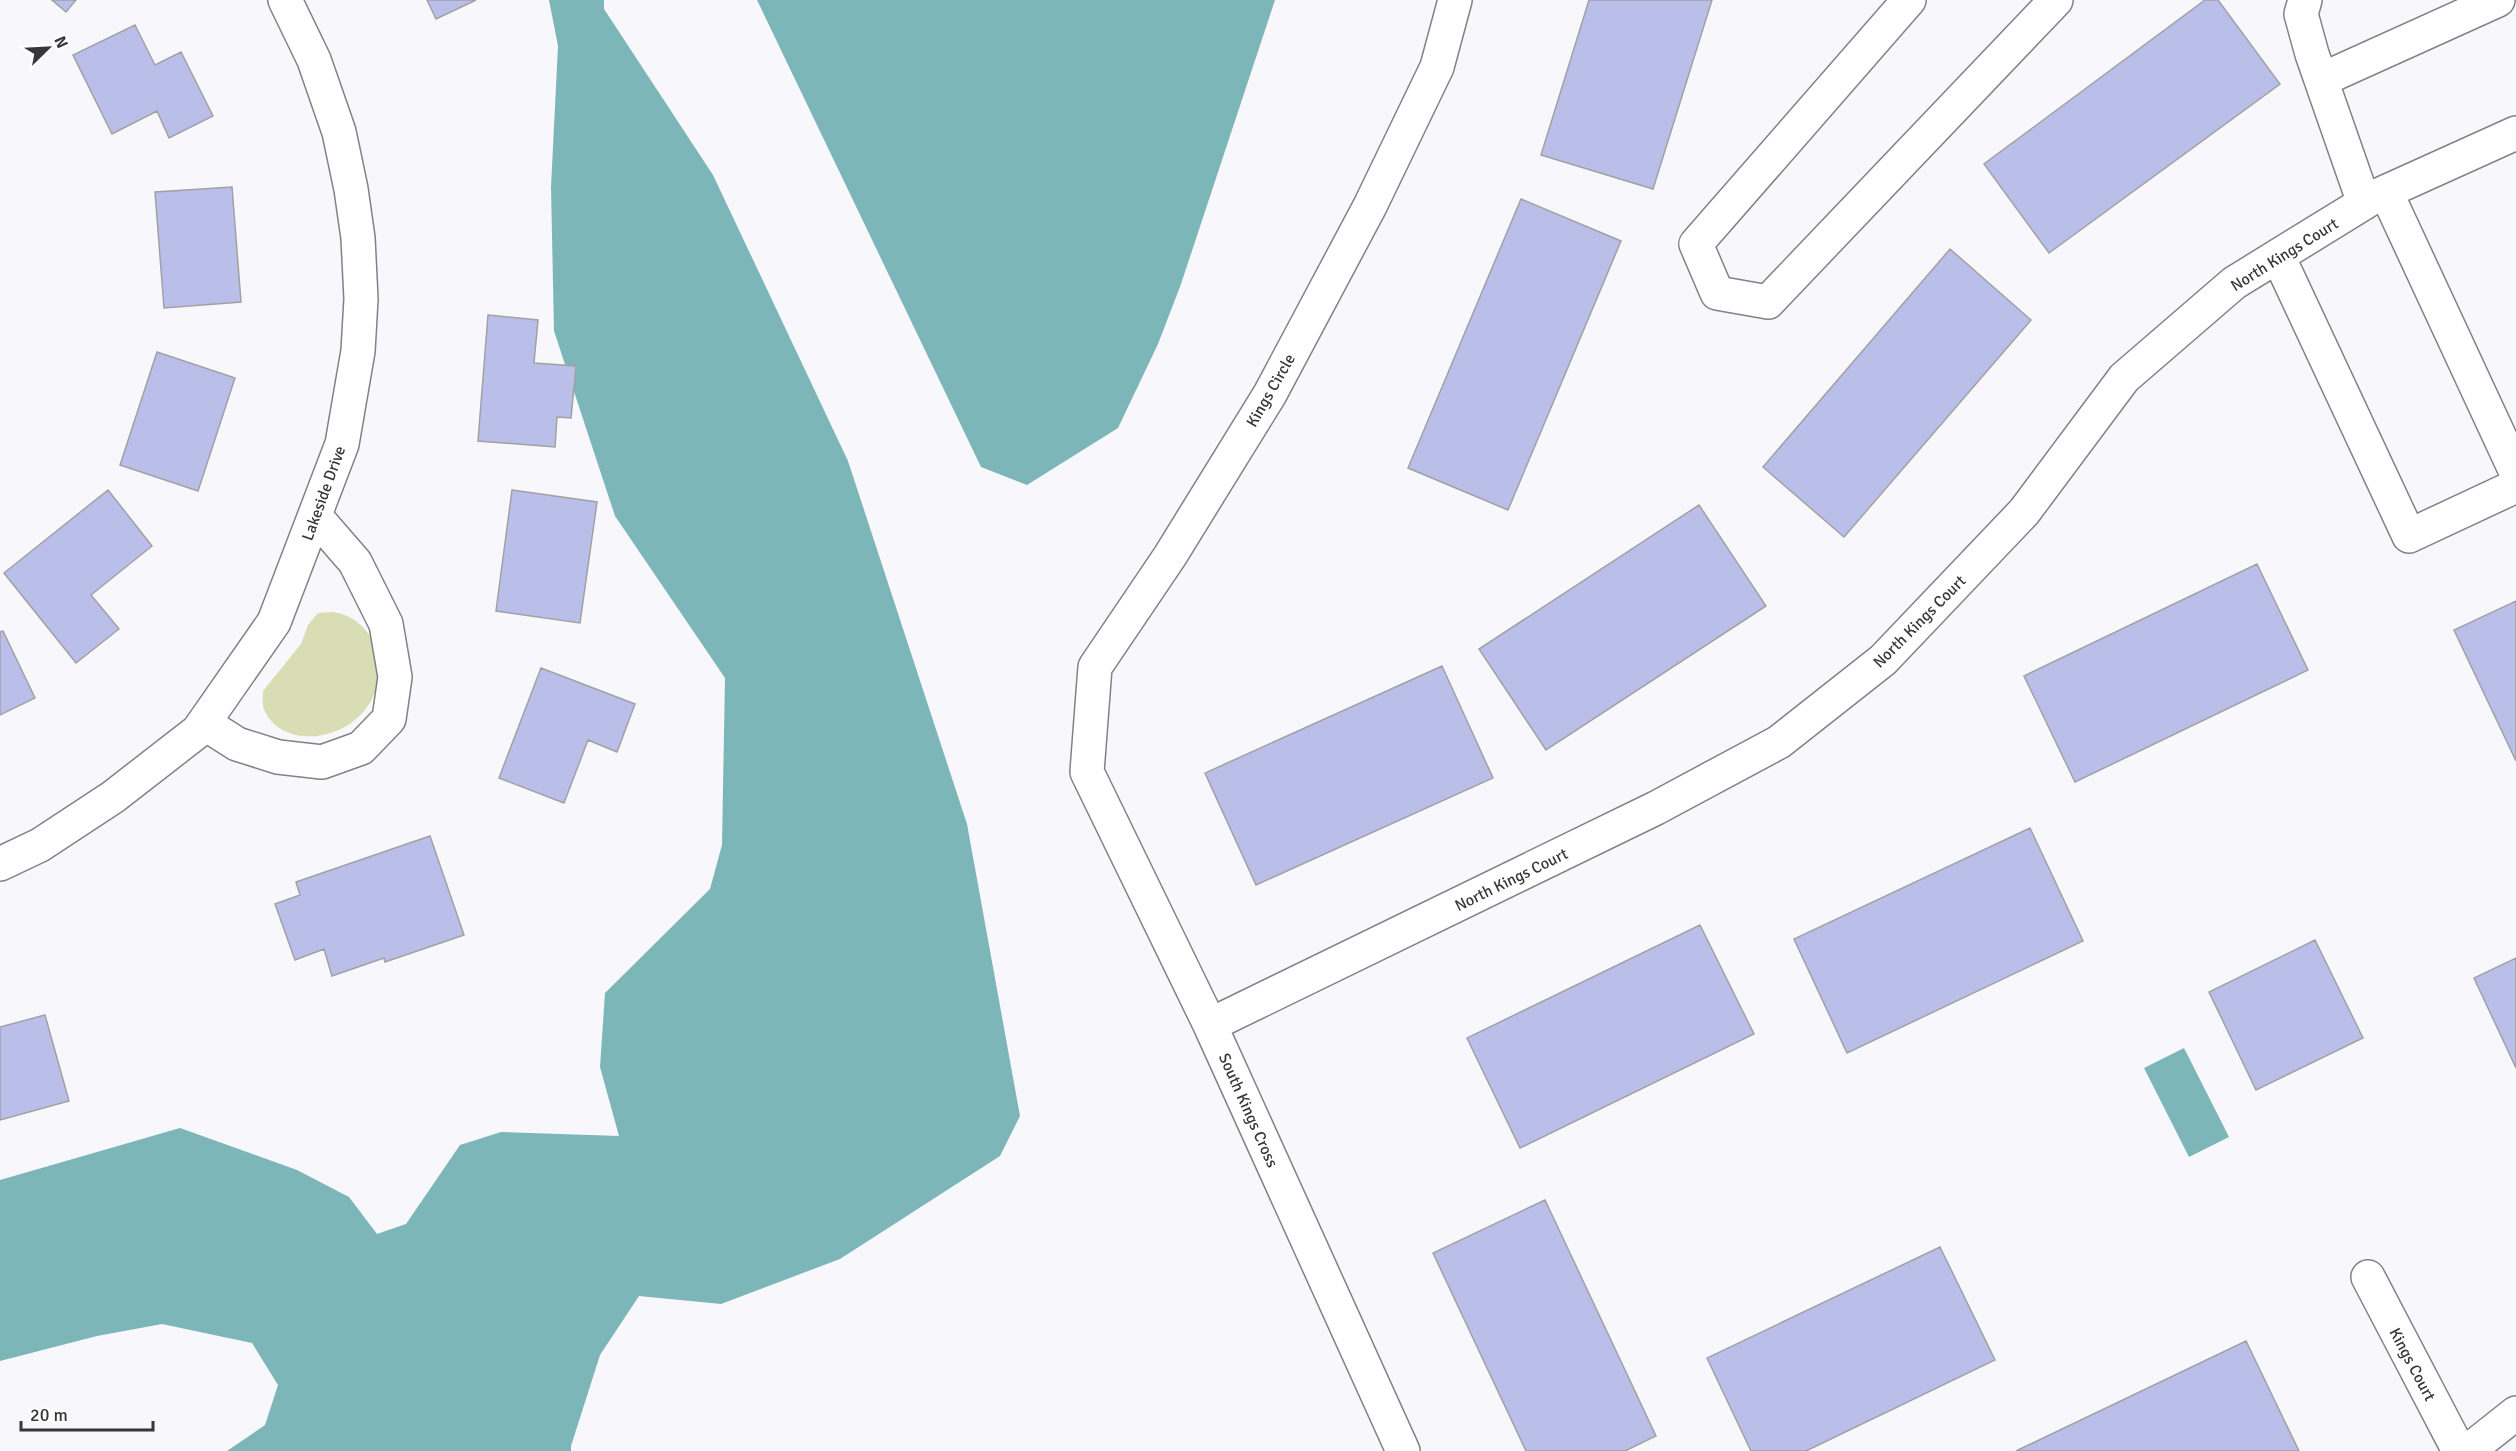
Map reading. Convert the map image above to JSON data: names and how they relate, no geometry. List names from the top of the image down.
{
  "streets": {
    "street": [
      "North Kings Court",
      "Kings Circle",
      "Lakeside Drive",
      "South Kings Cross",
      "Kings Court"
    ]
  },
  "crossings": [
    ["North Kings Court", "South Kings Cross"],
    ["Kings Circle", "South Kings Cross"]
  ],
  "scale_bar": "20 m",
  "north": "top right"
}
